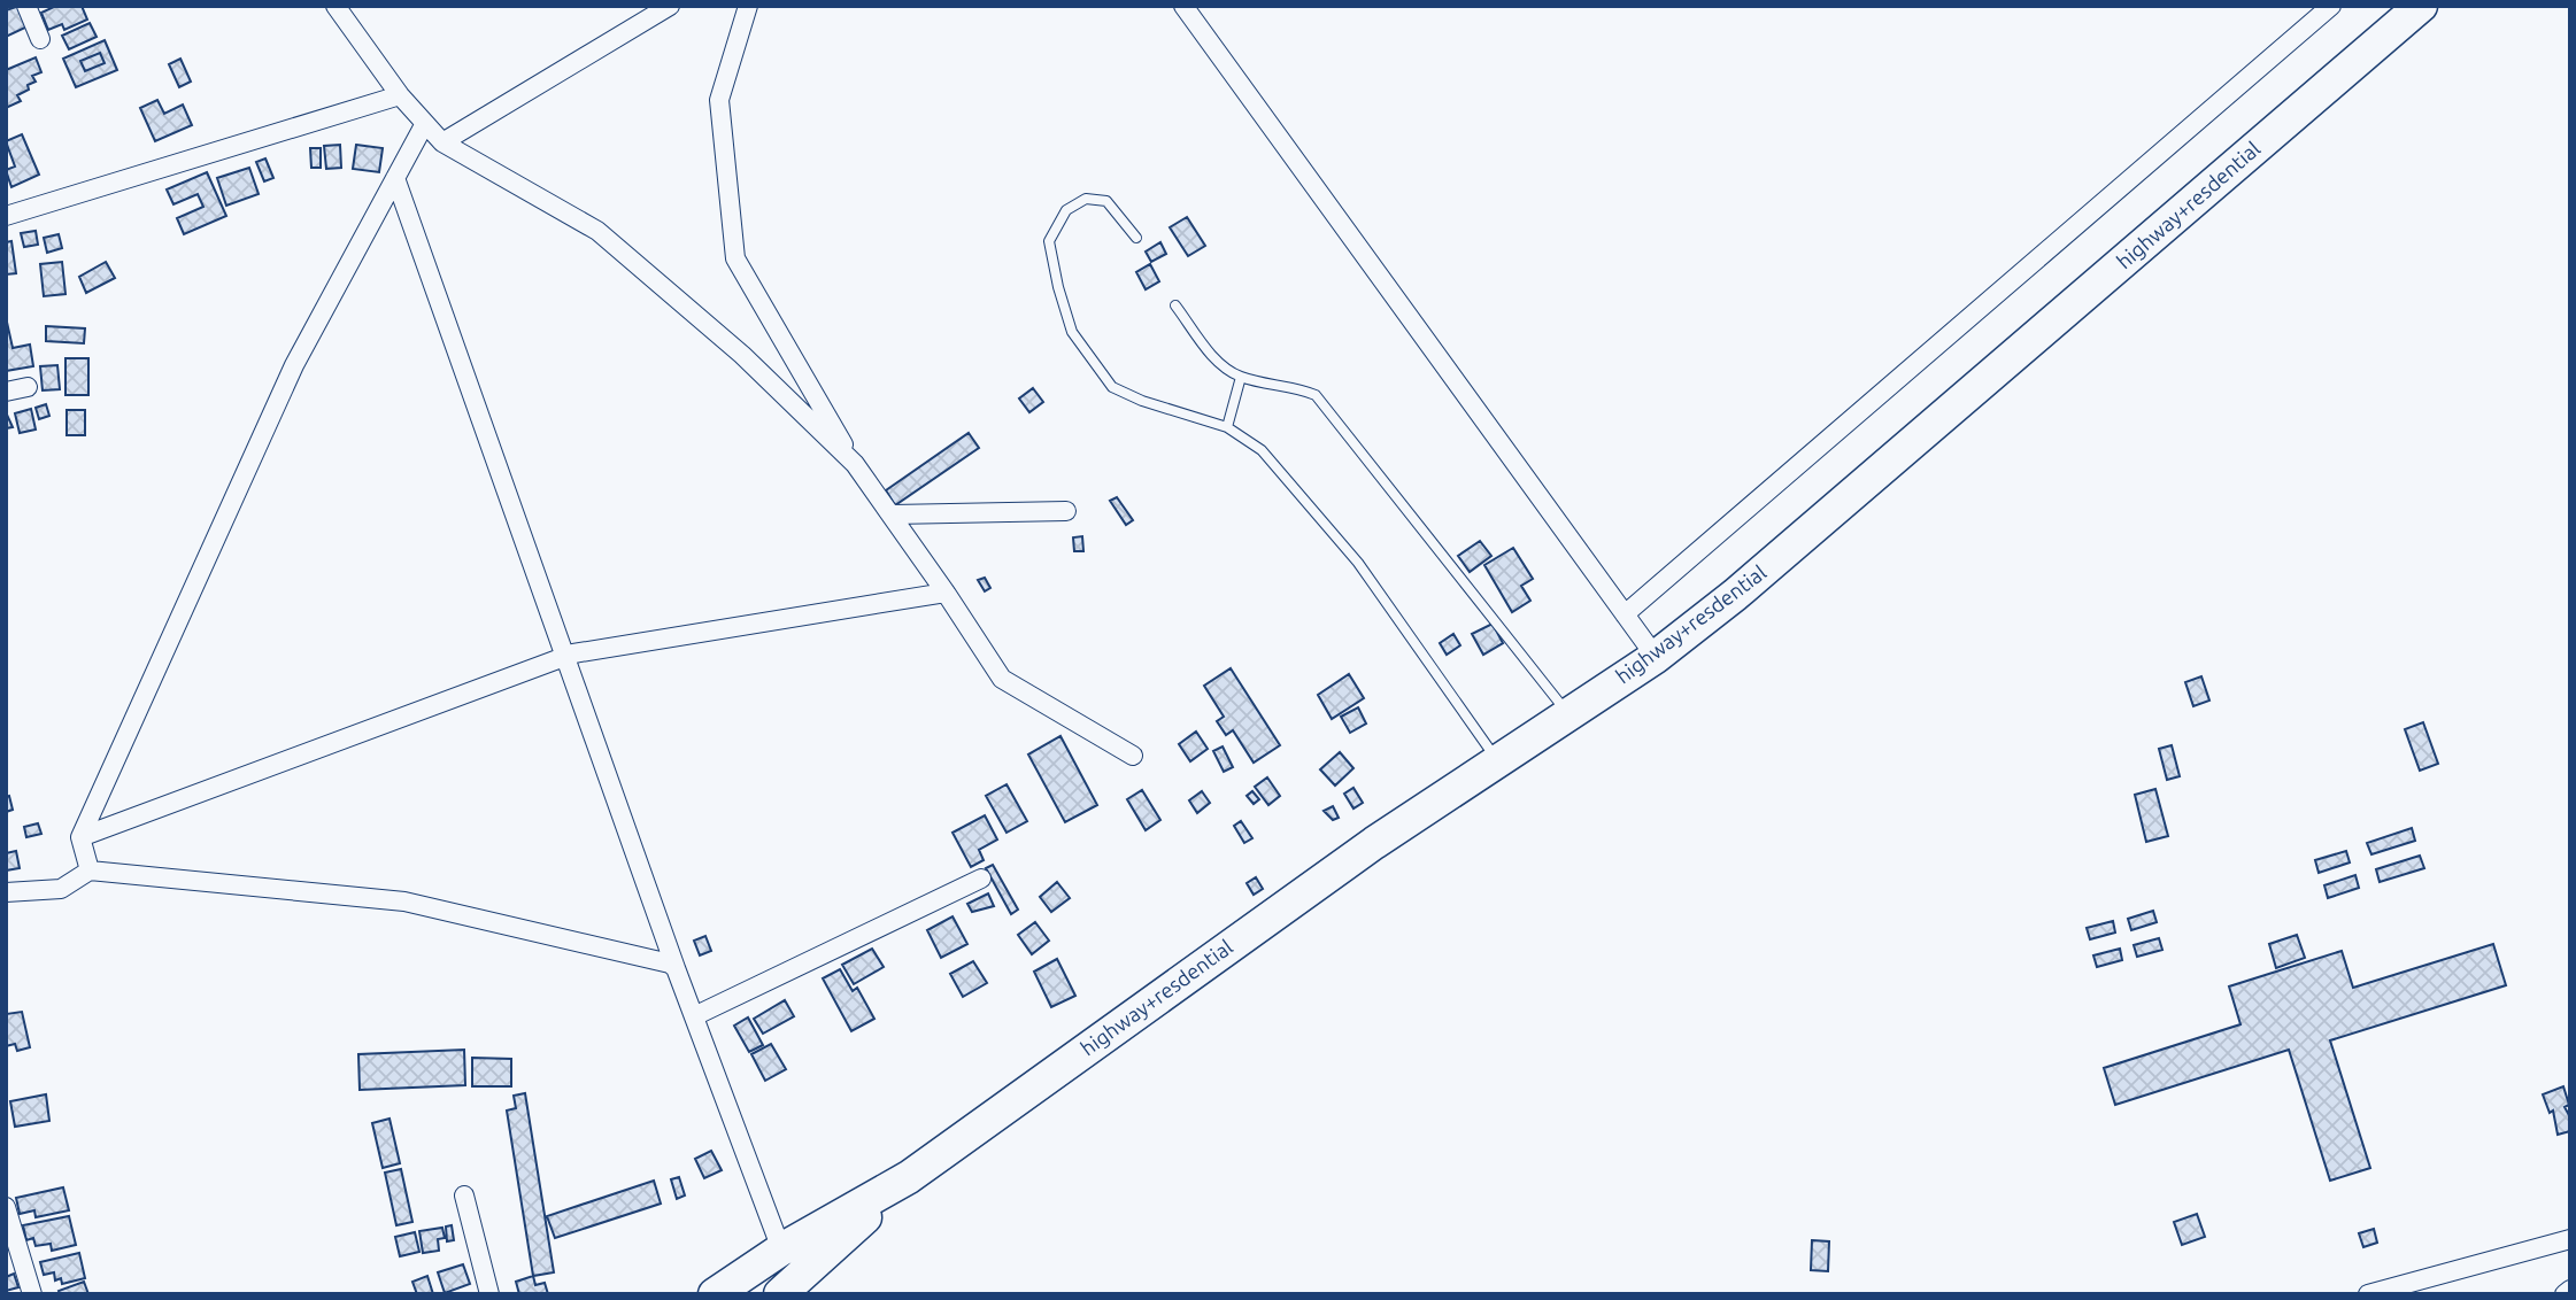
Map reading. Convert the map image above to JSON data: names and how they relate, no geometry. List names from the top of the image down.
{
  "streets": {
    "highway": ["highway+resdential"]
  }
}
